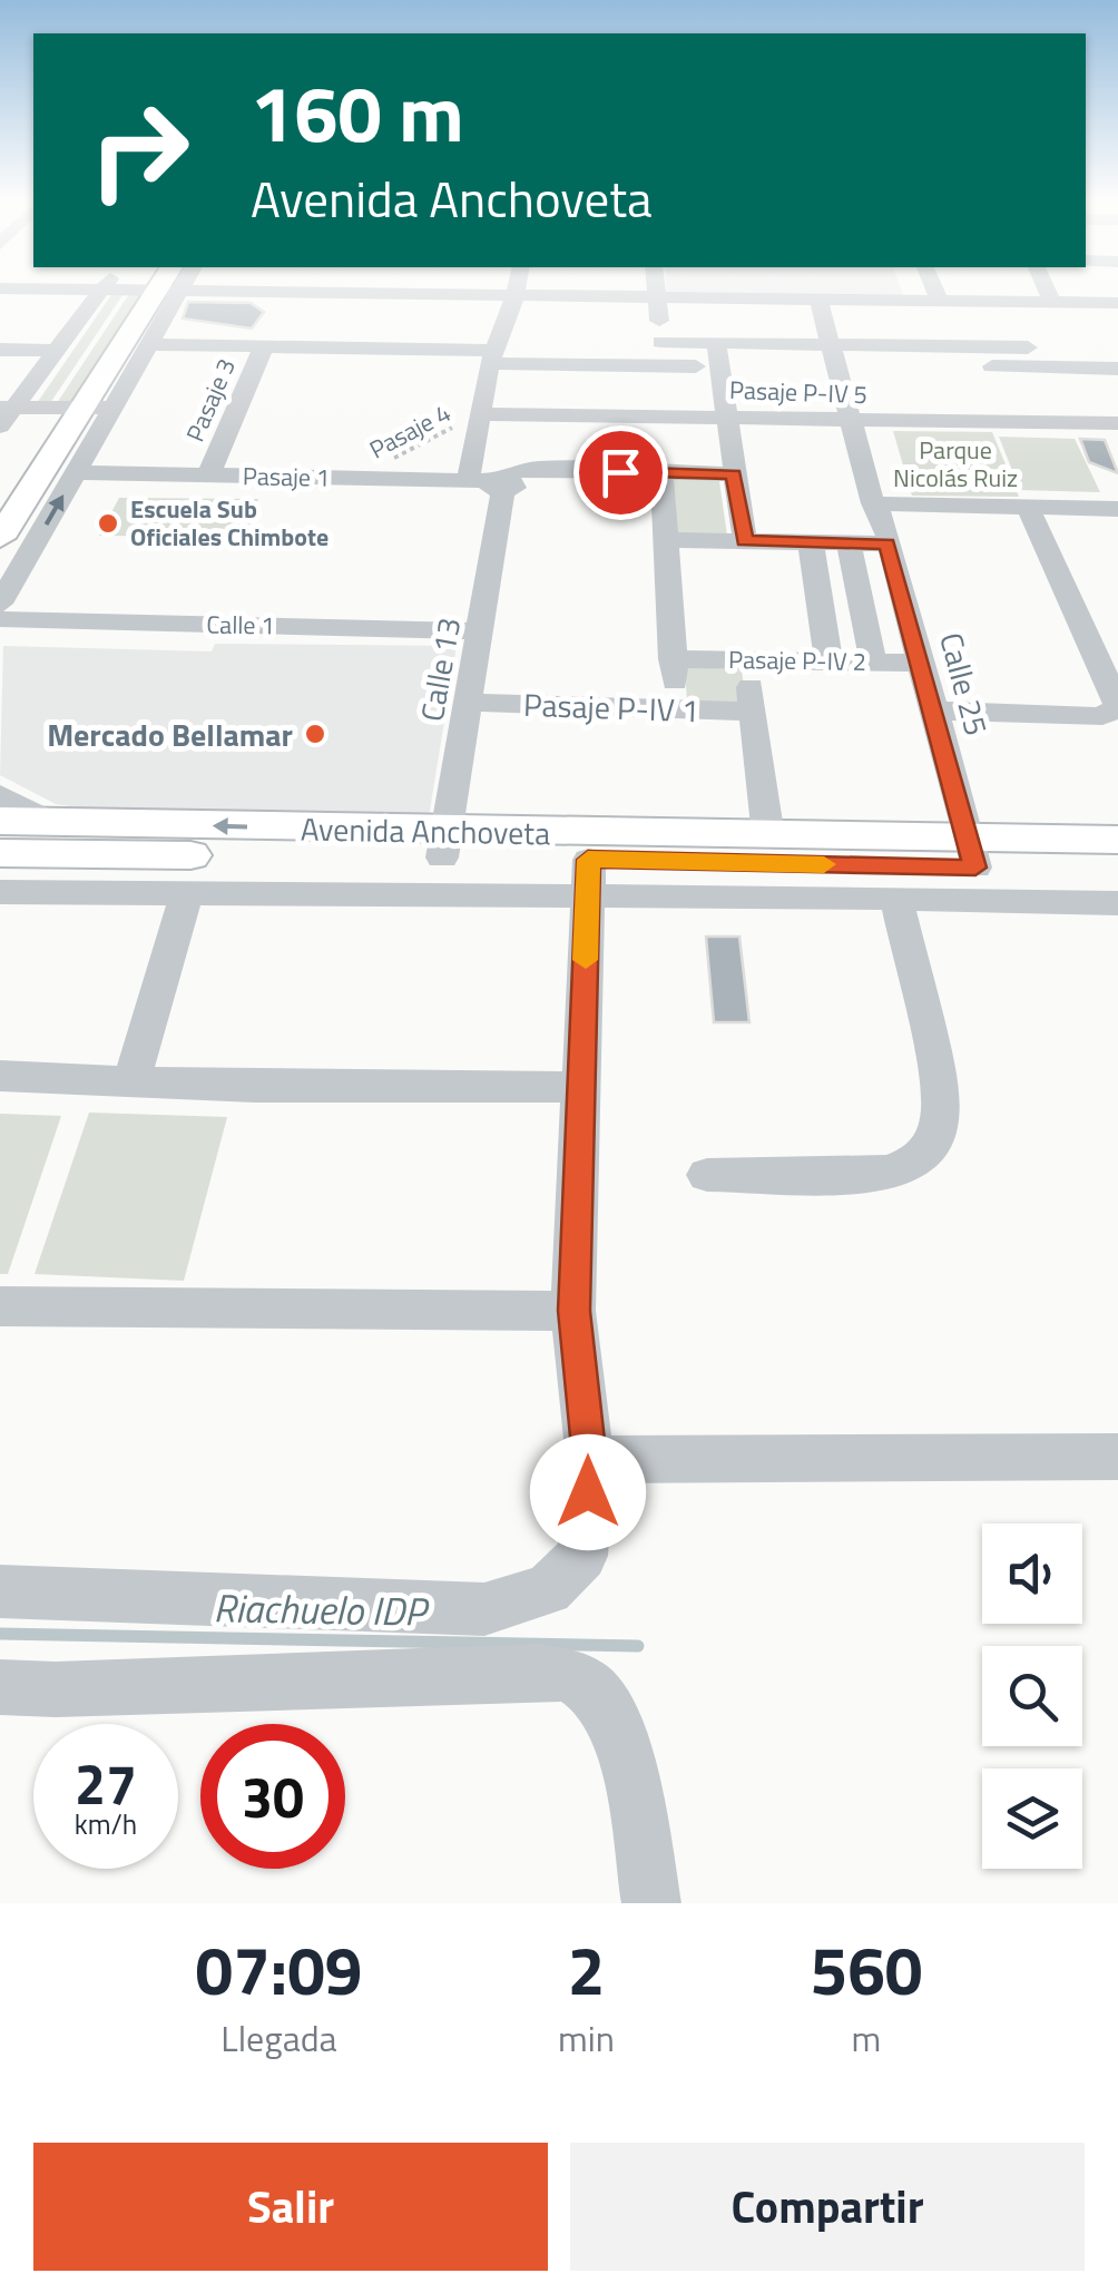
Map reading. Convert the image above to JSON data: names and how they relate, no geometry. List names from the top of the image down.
{
  "streets": {
    "main road": ["Avenida Anchoveta"],
    "street": [
      "Pasaje P-IV 5",
      "Pasaje 3",
      "Pasaje 1",
      "Calle 1",
      "Pasaje P-IV 2",
      "Calle 13",
      "Calle 25",
      "Pasaje P-IV 1"
    ],
    "path": ["Pasaje 4"]
  },
  "crossings": [
    ["Pasaje P-IV 5", "Pasaje 4"],
    ["Pasaje P-IV 5", "Calle 25"],
    ["Pasaje 3", "Pasaje 1"],
    ["Pasaje 4", "Pasaje 1"],
    ["Pasaje 1", "Calle 13"],
    ["Calle 1", "Calle 13"],
    ["Pasaje P-IV 2", "Calle 25"],
    ["Calle 13", "Pasaje P-IV 1"],
    ["Calle 13", "Avenida Anchoveta"],
    ["Calle 25", "Avenida Anchoveta"]
  ],
  "water": ["Riachuelo IDP"],
  "parks": ["Parque Nicolás Ruiz"],
  "places": ["Escuela Sub Oficiales Chimbote", "Mercado Bellamar"],
  "page": {
    "turn": ["160 m", "Avenida Anchoveta"],
    "speed": "27 km/h",
    "limit": "30",
    "eta": [
      "07:09",
      "Llegada",
      "2",
      "min",
      "560",
      "m"
    ],
    "buttons": ["Salir", "Compartir"]
  }
}
